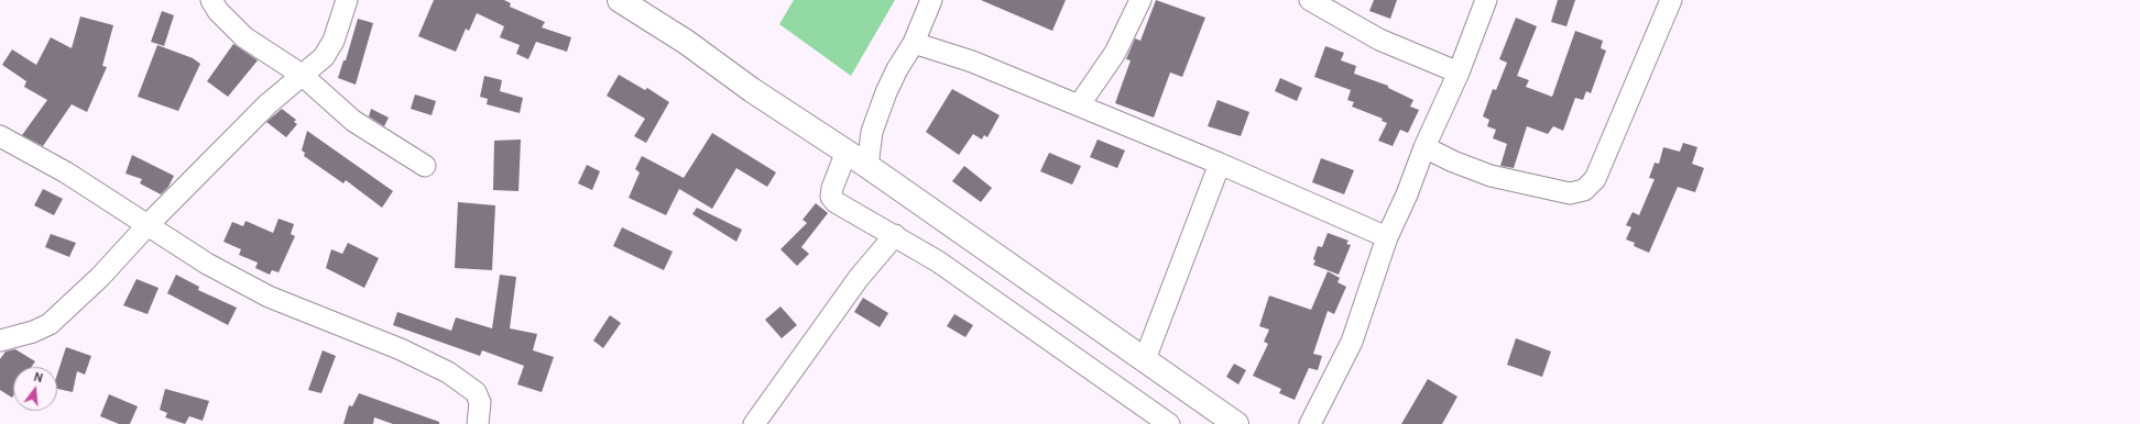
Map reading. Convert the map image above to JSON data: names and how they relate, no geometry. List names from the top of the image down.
{
  "north": "top"
}
